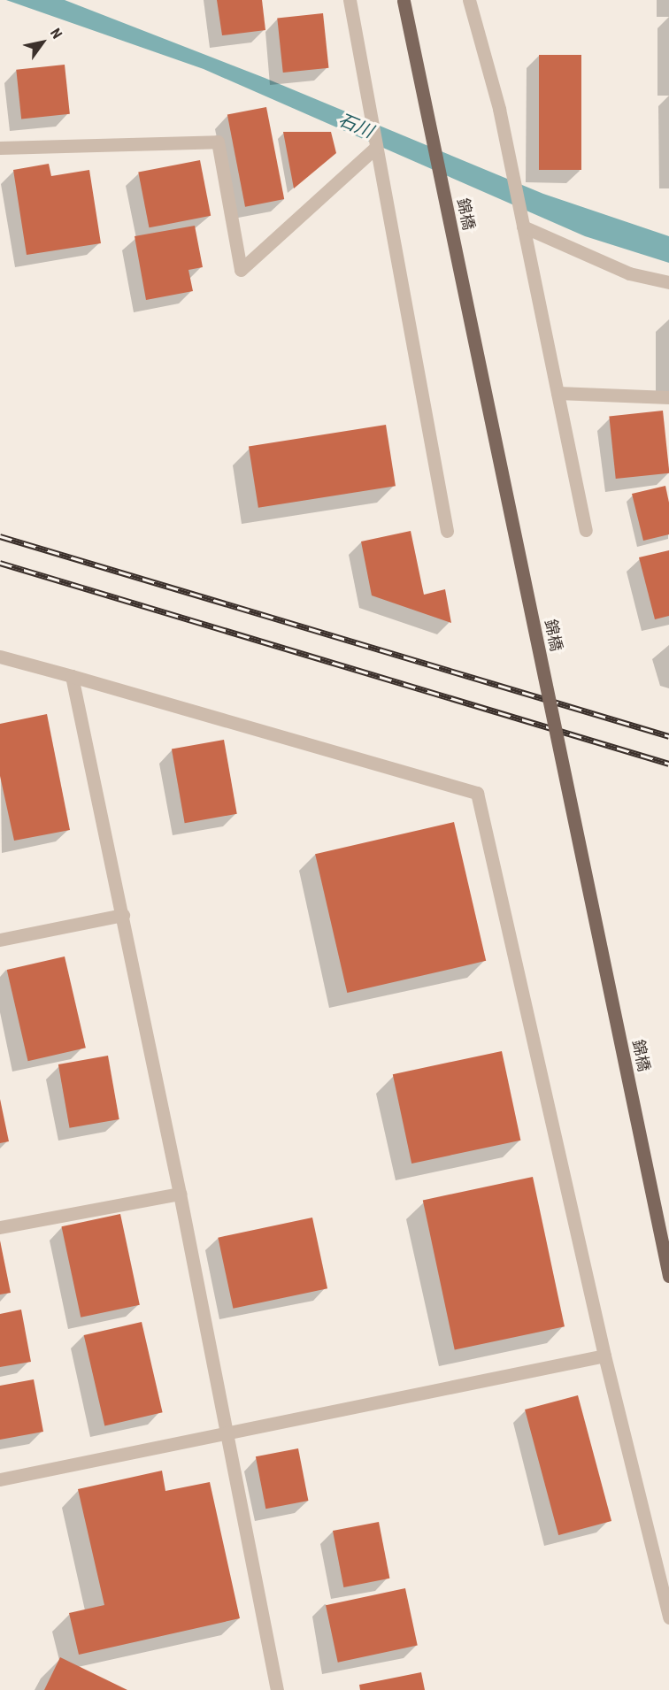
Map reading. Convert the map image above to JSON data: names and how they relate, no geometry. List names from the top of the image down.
{
  "streets": {
    "main road": ["錦橋"]
  },
  "water": ["石川"],
  "north": "top right"
}
